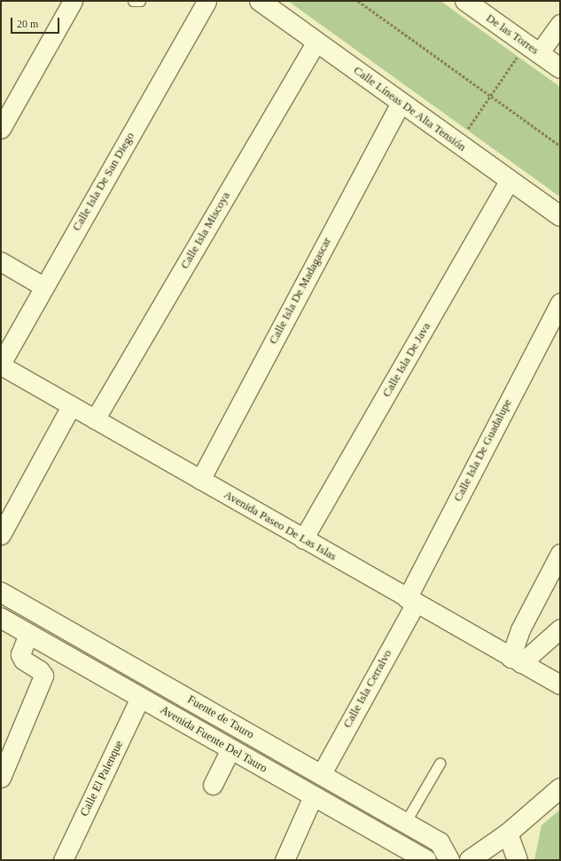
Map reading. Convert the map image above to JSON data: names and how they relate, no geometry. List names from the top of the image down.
{
  "streets": {
    "street": [
      "De las Torres",
      "Calle Líneas De Alta Tensión",
      "Calle Isla De San Diego",
      "Calle Isla Miscoya",
      "Calle Isla De Madagascar",
      "Calle Isla De Java",
      "Calle Isla De Guadalupe",
      "Avenida Paseo De Las Islas",
      "Calle Isla Cerralvo",
      "Fuente de Tauro",
      "Avenida Fuente Del Tauro",
      "Calle El Palenque"
    ]
  },
  "crossings": [
    ["Calle Líneas De Alta Tensión", "Calle Isla Miscoya"],
    ["Calle Líneas De Alta Tensión", "Calle Isla De Madagascar"],
    ["Calle Líneas De Alta Tensión", "Calle Isla De Java"],
    ["Calle Isla De San Diego", "Avenida Paseo De Las Islas"],
    ["Calle Isla Miscoya", "Avenida Paseo De Las Islas"],
    ["Calle Isla De Madagascar", "Avenida Paseo De Las Islas"],
    ["Calle Isla De Java", "Avenida Paseo De Las Islas"],
    ["Calle Isla De Guadalupe", "Avenida Paseo De Las Islas"],
    ["Calle Isla De Guadalupe", "Calle Isla Cerralvo"],
    ["Avenida Paseo De Las Islas", "Calle Isla Cerralvo"],
    ["Calle Isla Cerralvo", "Fuente de Tauro"],
    ["Avenida Fuente Del Tauro", "Calle El Palenque"]
  ],
  "scale_bar": "20 m"
}
